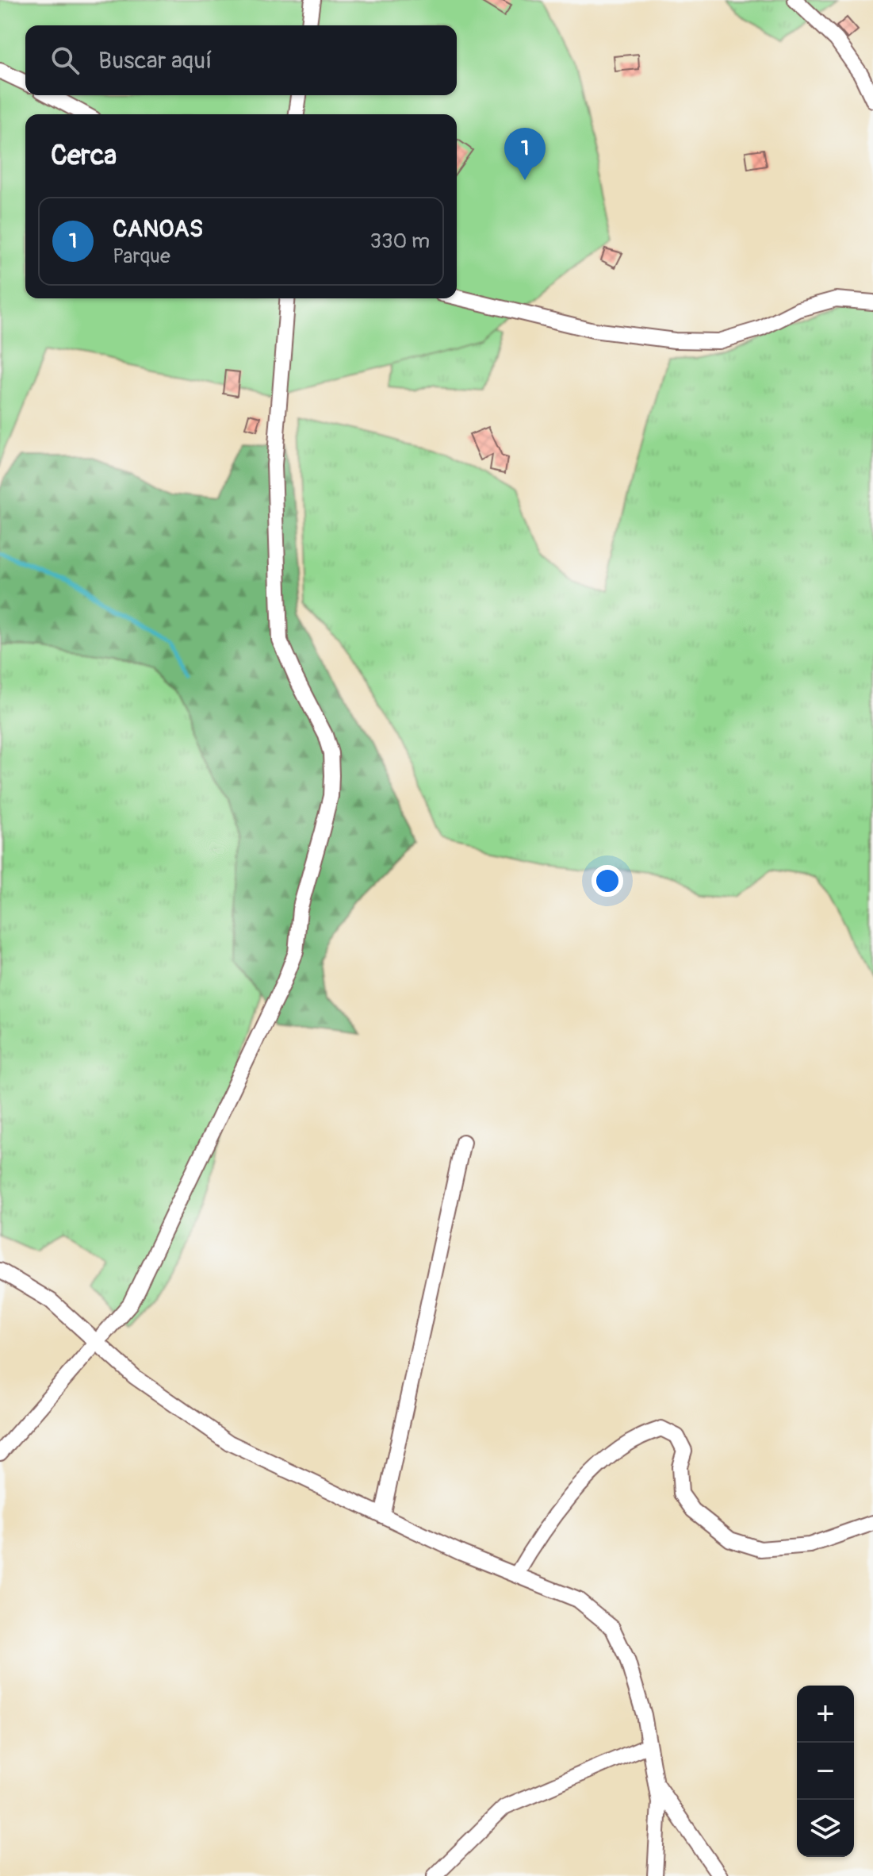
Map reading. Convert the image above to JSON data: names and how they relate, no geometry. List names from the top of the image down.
{
  "page": {
    "search": "Buscar aquí",
    "heading": "Cerca",
    "pins": "1",
    "list": [
      {
        "mark": "1",
        "name": "CANOAS",
        "note": "Parque",
        "value": "330 m"
      }
    ],
    "map_buttons": ["+", "−"]
  }
}
